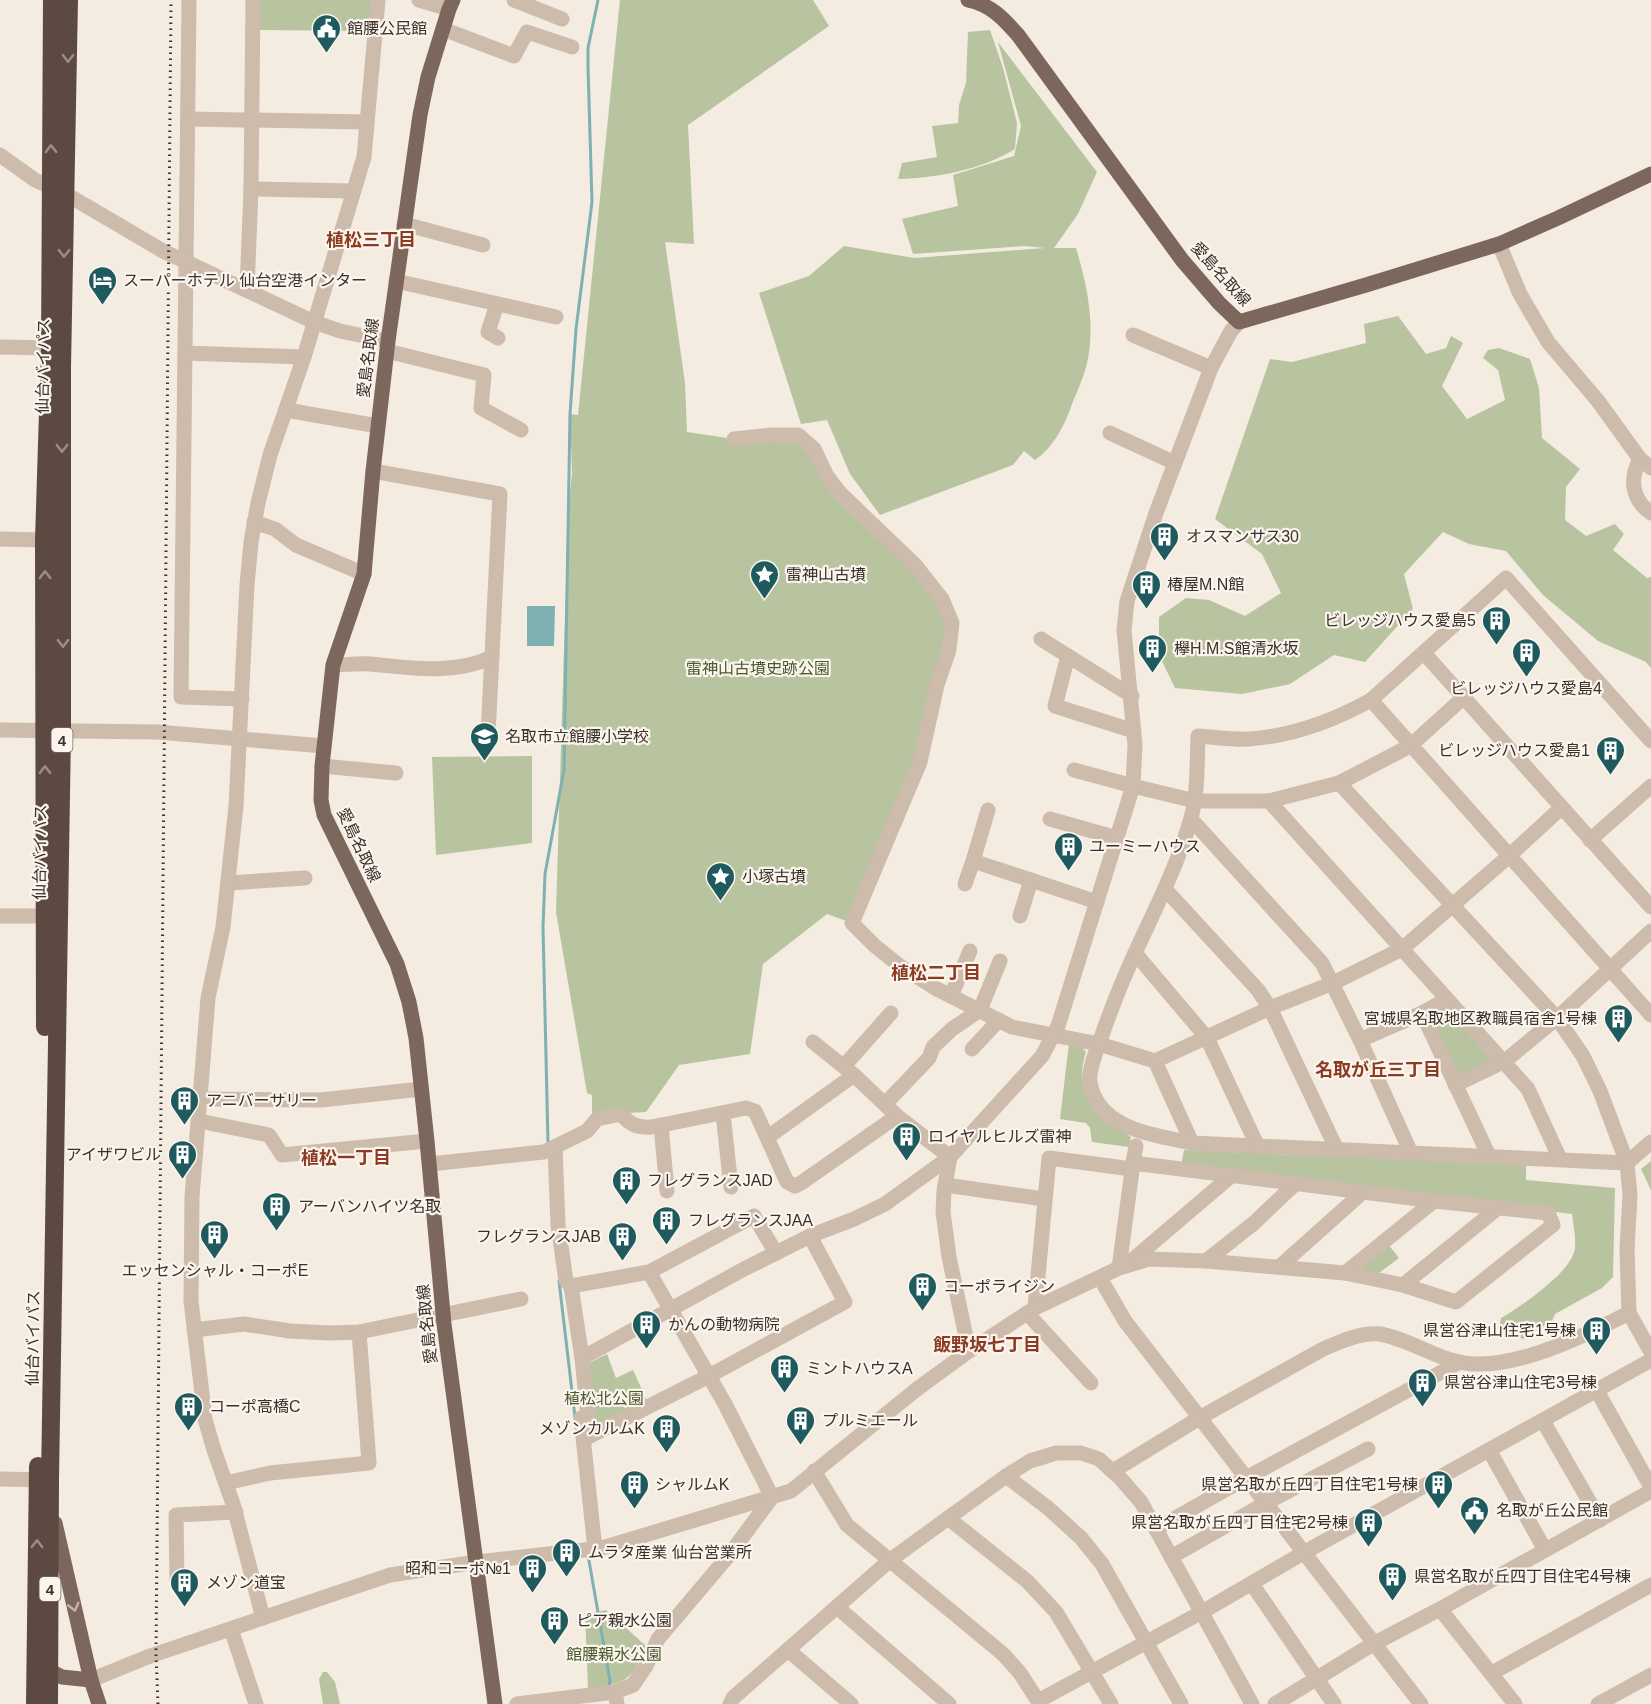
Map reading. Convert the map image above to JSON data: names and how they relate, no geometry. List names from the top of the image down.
{
  "streets": {
    "highway": ["仙台バイパス", "4"],
    "main road": ["愛島名取線"]
  },
  "districts": [
    "植松三丁目",
    "植松二丁目",
    "名取が丘三丁目",
    "植松一丁目",
    "飯野坂七丁目"
  ],
  "parks": ["雷神山古墳史跡公園", "植松北公園", "館腰親水公園"],
  "places": {
    "public building": ["館腰公民館", "名取が丘公民館"],
    "hotel": ["スーパーホテル 仙台空港インター"],
    "building": [
      "オスマンサス30",
      "椿屋M.N館",
      "ビレッジハウス愛島5",
      "欅H.M.S館清水坂",
      "ビレッジハウス愛島4",
      "ビレッジハウス愛島1",
      "ユーミーハウス",
      "宮城県名取地区教職員宿舎1号棟",
      "アニバーサリー",
      "ロイヤルヒルズ雷神",
      "アイザワビル",
      "フレグランスJAD",
      "アーバンハイツ名取",
      "フレグランスJAA",
      "エッセンシャル・コーポE",
      "フレグランスJAB",
      "コーポライジン",
      "かんの動物病院",
      "県営谷津山住宅1号棟",
      "ミントハウスA",
      "県営谷津山住宅3号棟",
      "コーポ高橋C",
      "プルミエール",
      "メゾンカルムK",
      "シャルムK",
      "県営名取が丘四丁目住宅1号棟",
      "県営名取が丘四丁目住宅2号棟",
      "ムラタ産業 仙台営業所",
      "昭和コーポ№1",
      "県営名取が丘四丁目住宅4号棟",
      "メゾン道宝",
      "ピア親水公園"
    ],
    "place": ["雷神山古墳", "小塚古墳"],
    "school or university": ["名取市立館腰小学校"]
  }
}
